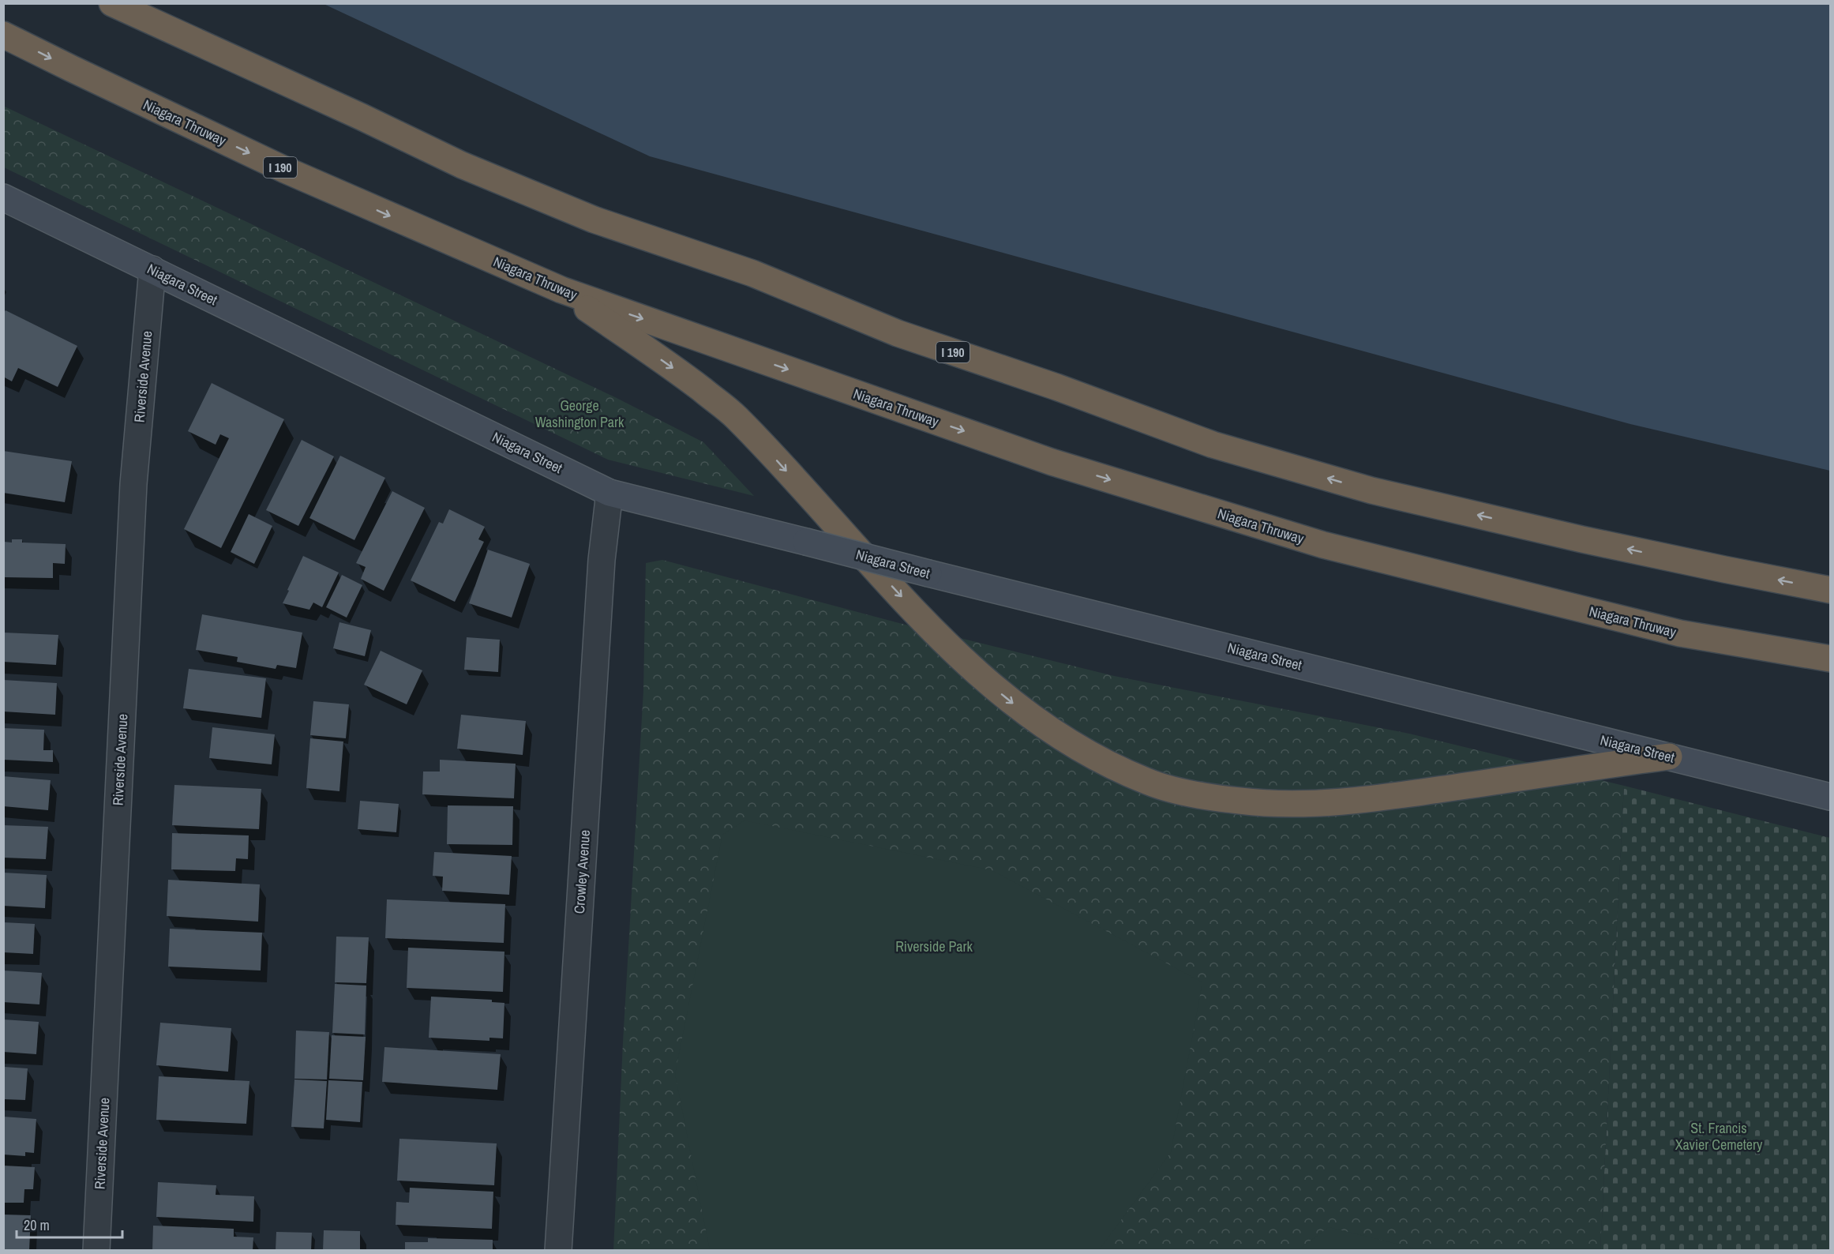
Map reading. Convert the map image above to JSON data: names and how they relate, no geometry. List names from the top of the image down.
{
  "streets": {
    "highway": ["Niagara Thruway", "I 190"],
    "main road": ["Niagara Street"],
    "street": ["Riverside Avenue", "Crowley Avenue"]
  },
  "crossings": [
    ["Niagara Street", "Riverside Avenue"],
    ["Niagara Street", "Crowley Avenue"]
  ],
  "parks": ["George Washington Park", "Riverside Park", "St. Francis Xavier Cemetery"],
  "scale_bar": "20 m"
}
